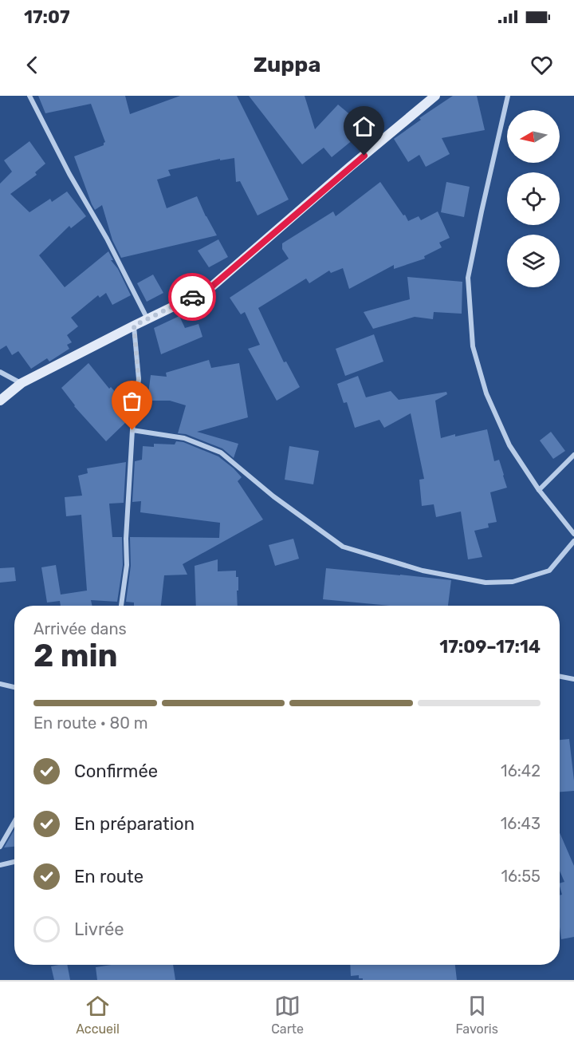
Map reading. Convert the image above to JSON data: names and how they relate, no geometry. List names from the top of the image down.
{
  "north": "left",
  "page": {
    "status": "17:07",
    "header": "Zuppa",
    "heading": ["2 min", "Arrivée dans", "17:09–17:14"],
    "bar": "En route · 80 m",
    "list": [
      ["Confirmée", "16:42"],
      ["En préparation", "16:43"],
      ["En route", "16:55"],
      "Livrée"
    ],
    "tabs": ["Accueil", "Carte", "Favoris"]
  }
}
